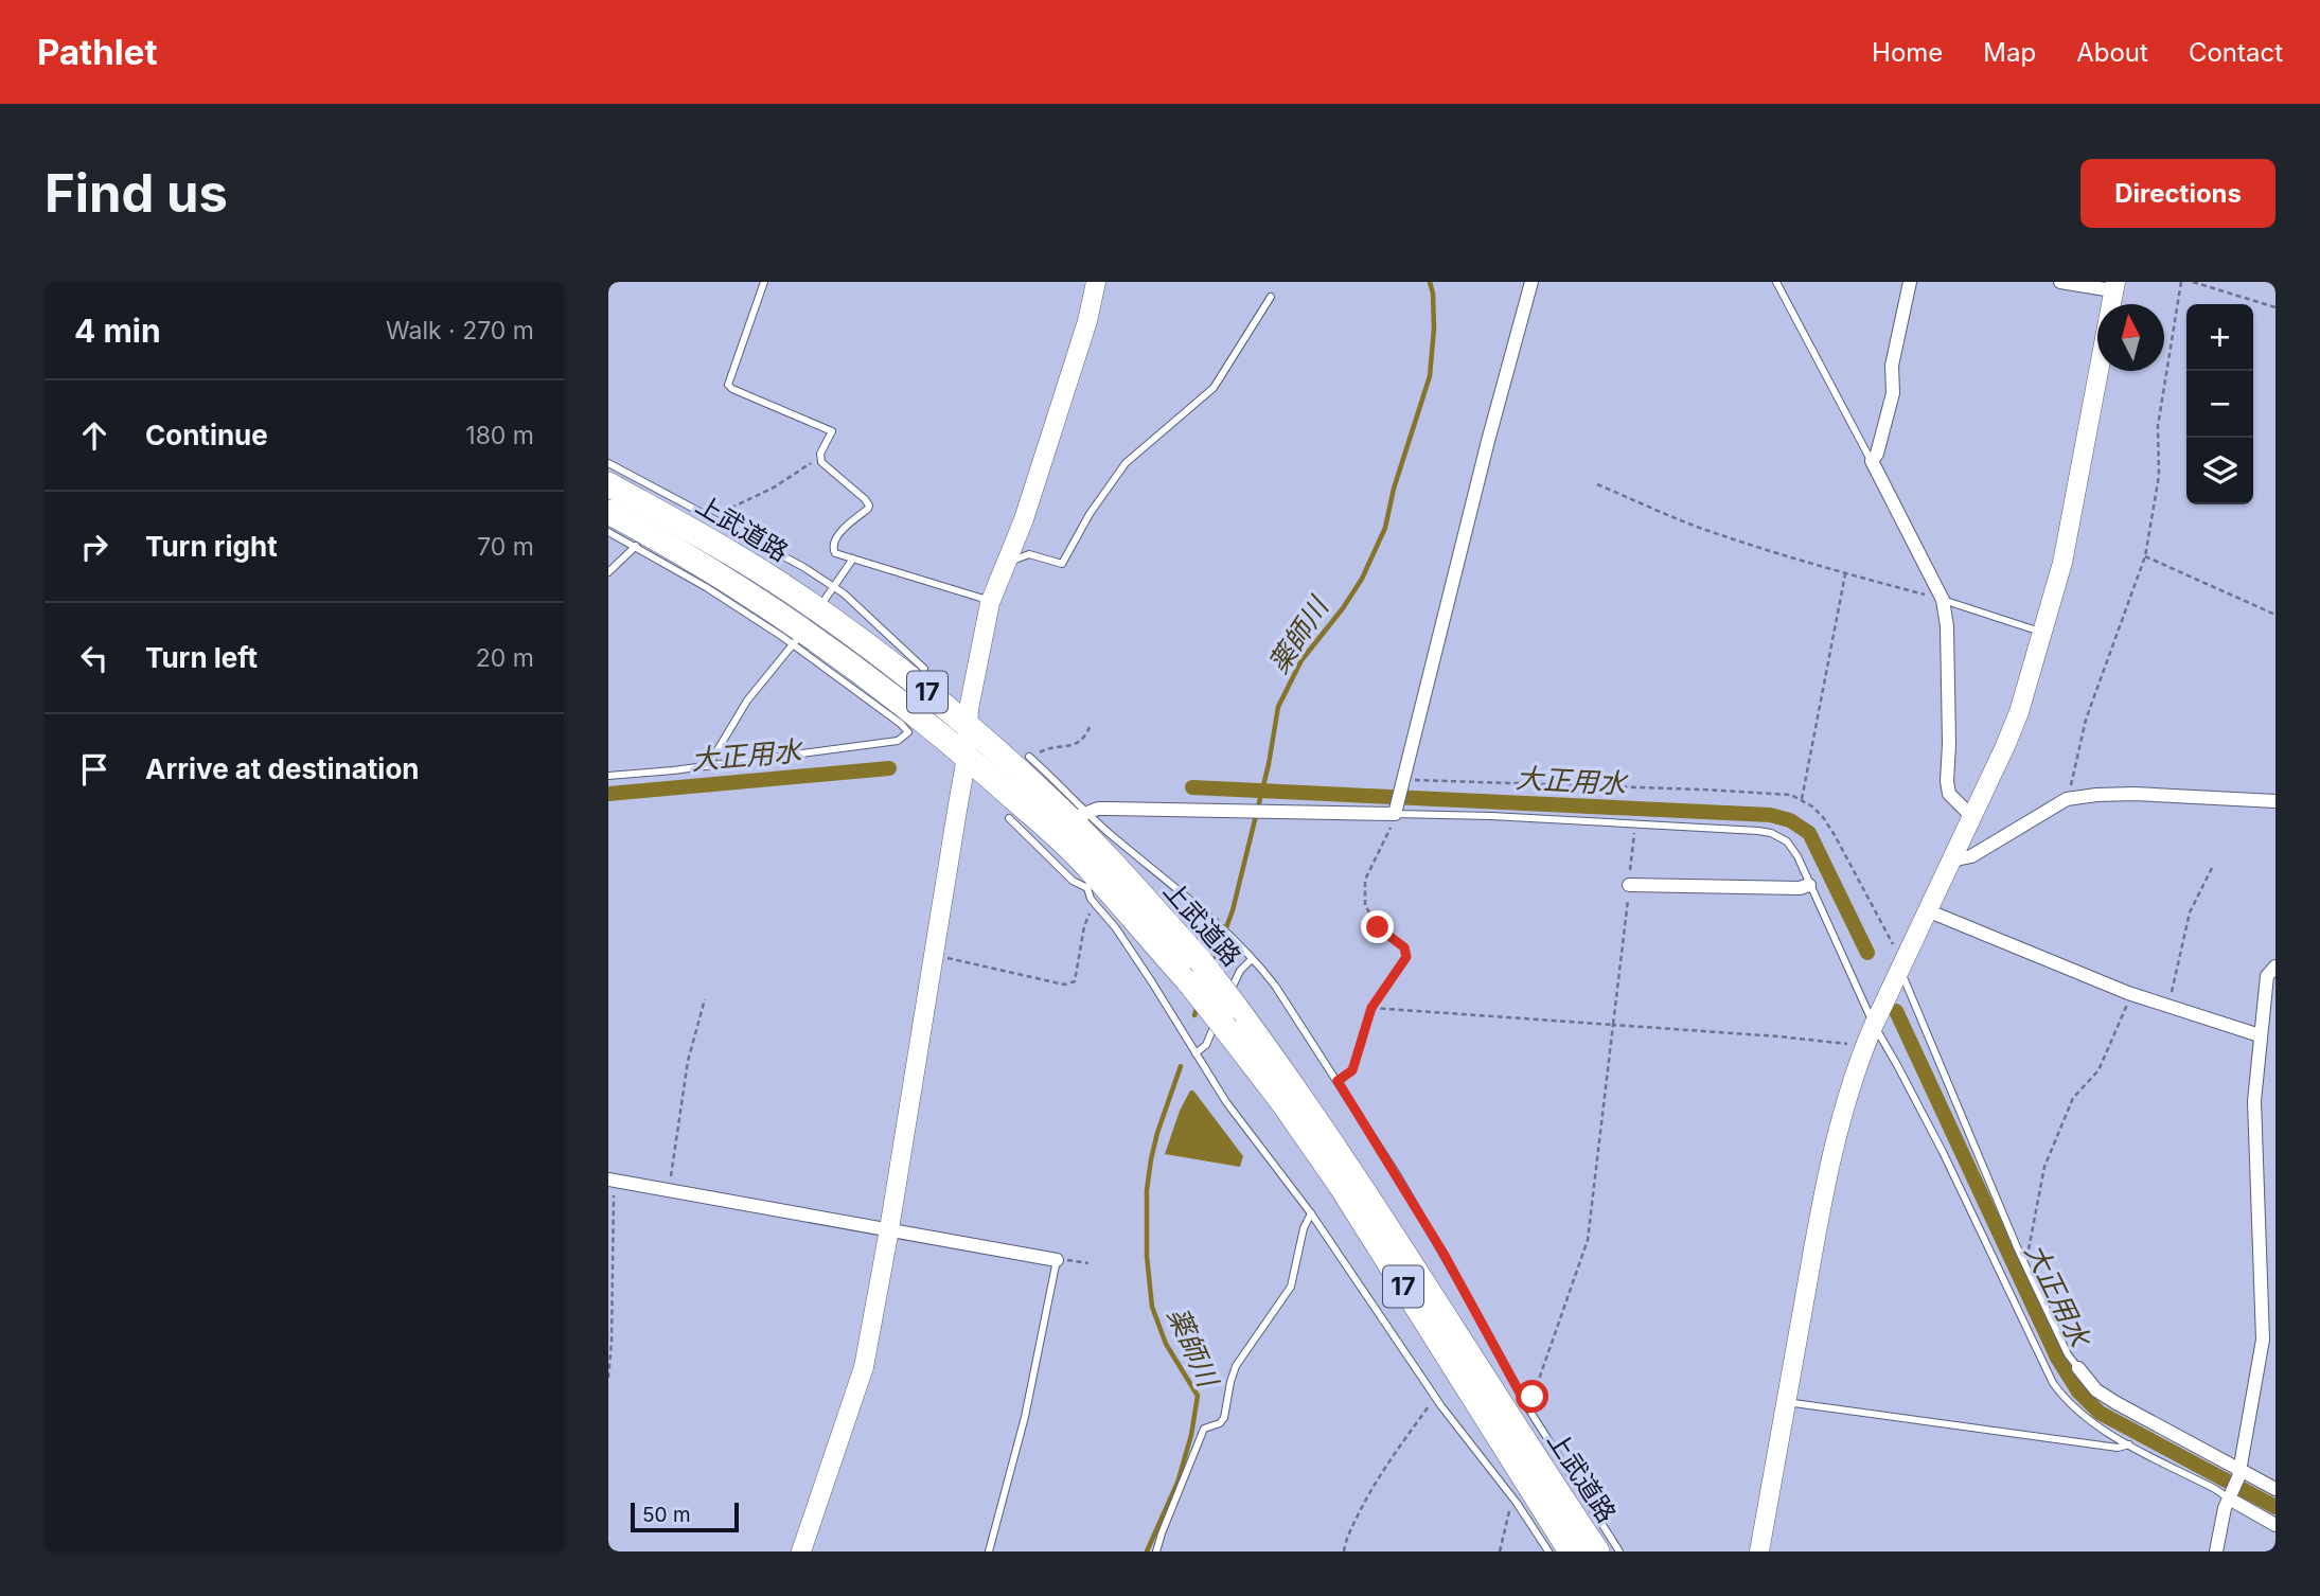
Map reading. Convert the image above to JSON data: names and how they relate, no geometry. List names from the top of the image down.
{
  "streets": {
    "highway": ["上武道路", "17"]
  },
  "water": ["薬師川", "大正用水"],
  "scale_bar": "50 m",
  "north": "top",
  "page": {
    "header": "Pathlet",
    "nav": [
      "Home",
      "Map",
      "About",
      "Contact"
    ],
    "buttons": "Directions",
    "title": "Find us",
    "heading": ["4 min", "Walk · 270 m"],
    "map_buttons": ["+", "−"],
    "list": [
      ["Continue", "180 m"],
      ["Turn right", "70 m"],
      ["Turn left", "20 m"],
      "Arrive at destination"
    ],
    "scale": "50 m"
  }
}
